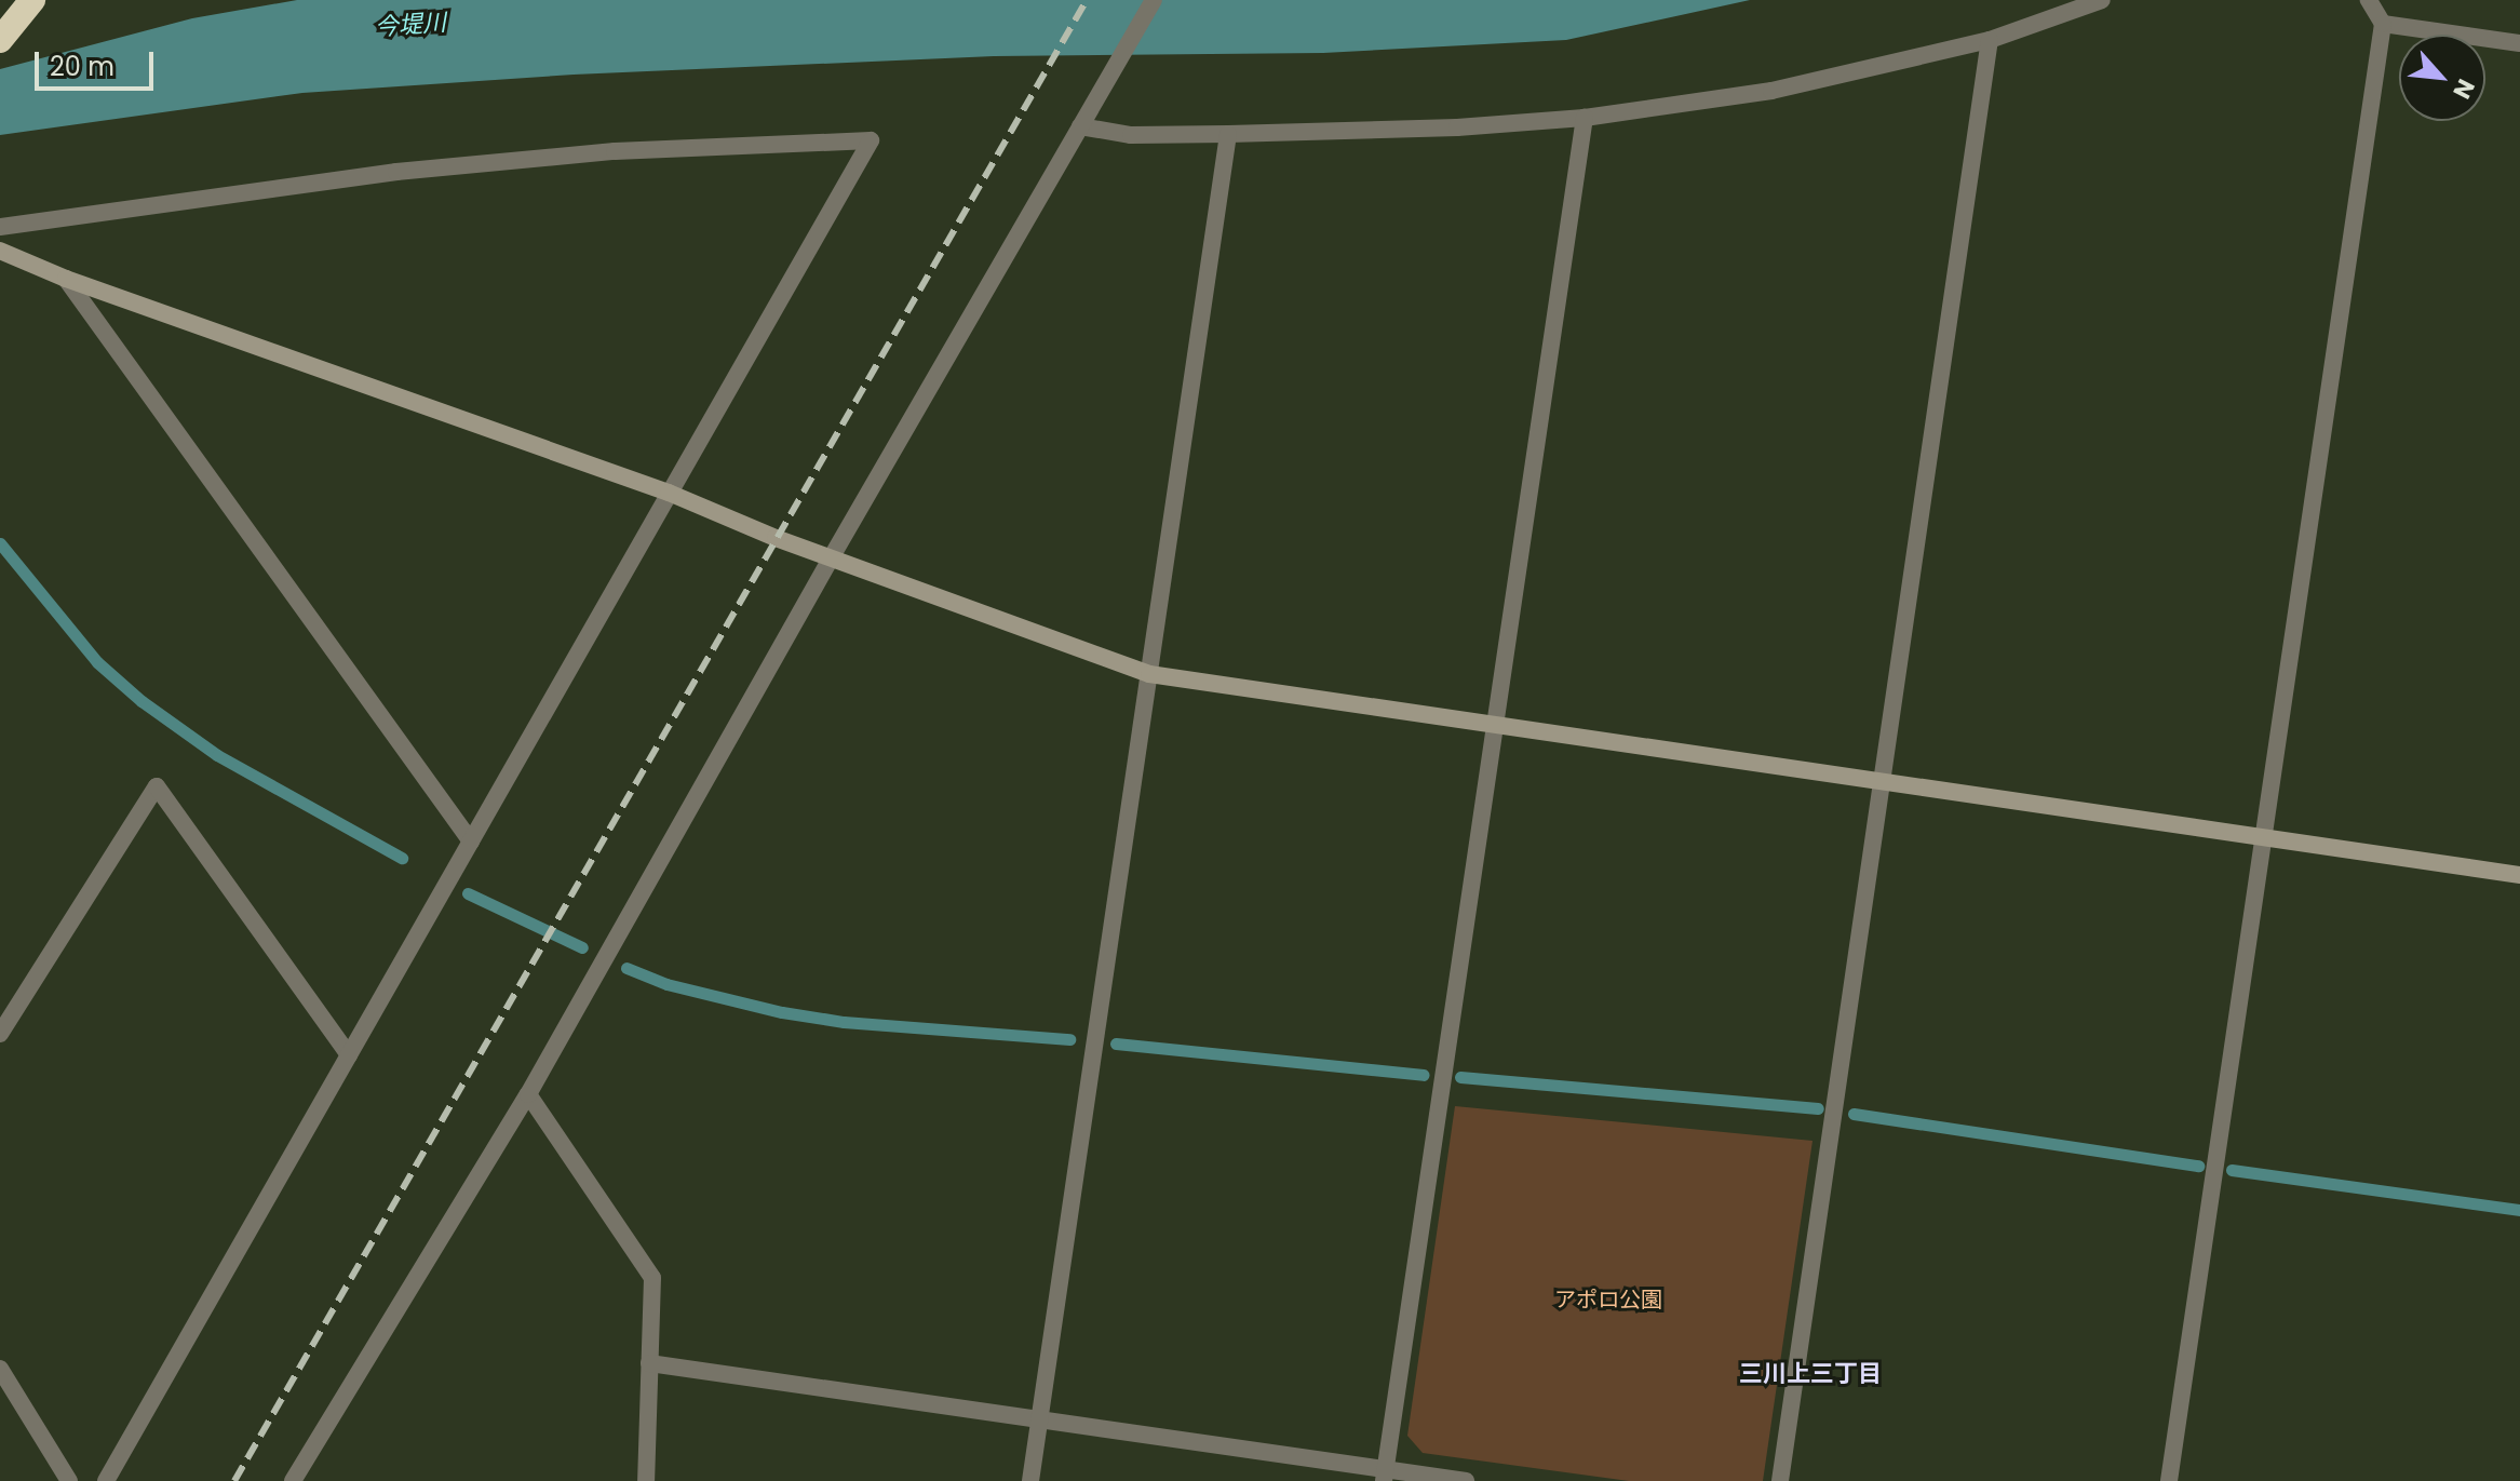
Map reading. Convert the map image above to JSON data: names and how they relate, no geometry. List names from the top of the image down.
{
  "districts": ["三川上三丁目"],
  "water": ["今堤川"],
  "parks": ["アポロ公園"],
  "scale_bar": "20 m",
  "north": "bottom right"
}
